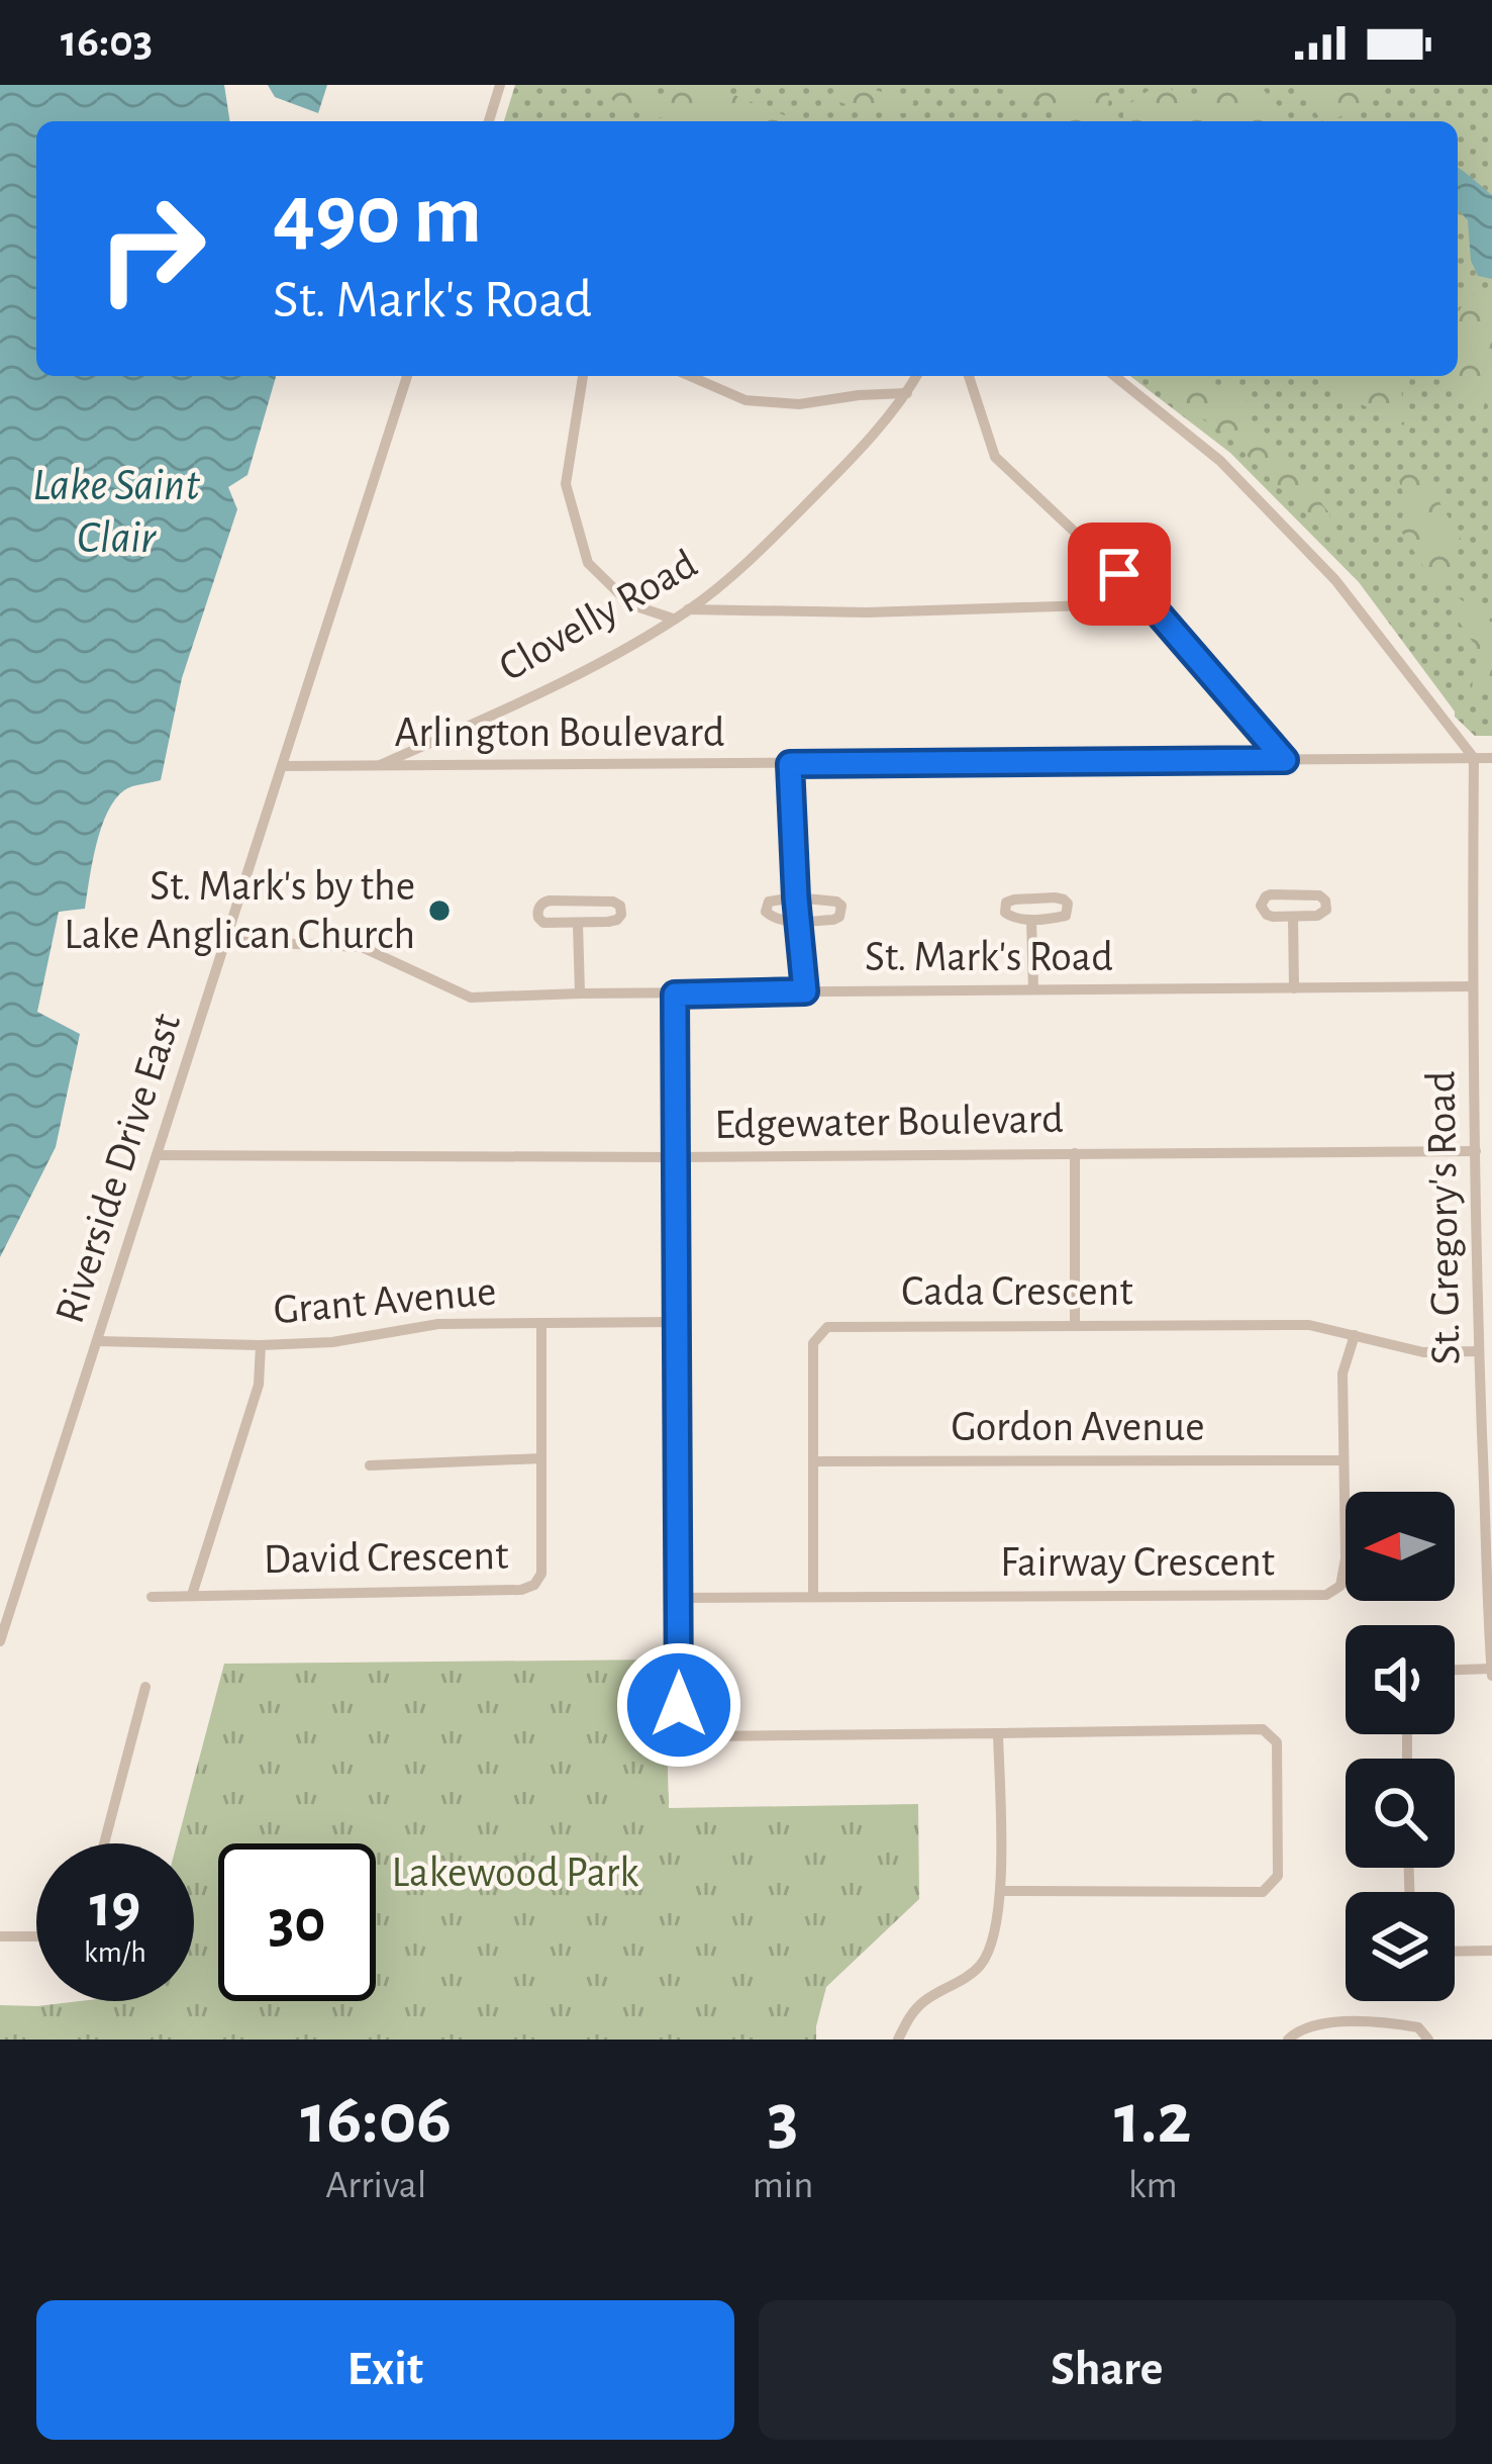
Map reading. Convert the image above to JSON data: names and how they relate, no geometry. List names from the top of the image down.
{
  "streets": {
    "street": [
      "Clovelly Road",
      "Arlington Boulevard",
      "St. Mark's Road",
      "Edgewater Boulevard",
      "Riverside Drive East",
      "St. Gregory's Road",
      "Cada Crescent",
      "Grant Avenue",
      "Gordon Avenue",
      "David Crescent",
      "Fairway Crescent"
    ]
  },
  "crossings": [
    ["Clovelly Road", "Arlington Boulevard"],
    ["Arlington Boulevard", "Riverside Drive East"],
    ["Arlington Boulevard", "St. Gregory's Road"],
    ["St. Mark's Road", "Riverside Drive East"],
    ["St. Mark's Road", "St. Gregory's Road"],
    ["Edgewater Boulevard", "Riverside Drive East"],
    ["Edgewater Boulevard", "St. Gregory's Road"],
    ["Riverside Drive East", "Grant Avenue"],
    ["St. Gregory's Road", "Cada Crescent"],
    ["Cada Crescent", "Gordon Avenue"],
    ["Cada Crescent", "Fairway Crescent"],
    ["Grant Avenue", "David Crescent"],
    ["Gordon Avenue", "Fairway Crescent"]
  ],
  "water": ["Lake Saint Clair"],
  "parks": ["Lakewood Park"],
  "places": ["St. Mark's by the Lake Anglican Church"],
  "north": "left",
  "page": {
    "status": "16:03",
    "turn": ["490 m", "St. Mark's Road"],
    "speed": "19 km/h",
    "limit": "30",
    "eta": [
      "16:06",
      "Arrival",
      "3",
      "min",
      "1.2",
      "km"
    ],
    "buttons": ["Exit", "Share"]
  }
}
